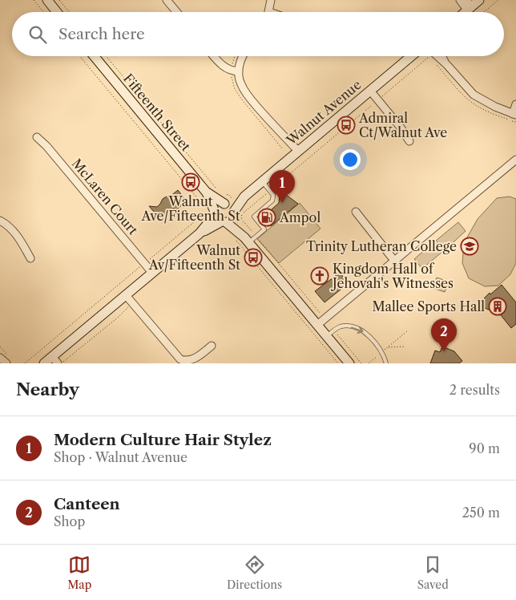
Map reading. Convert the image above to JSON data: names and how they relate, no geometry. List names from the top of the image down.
{
  "streets": {
    "street": ["Fifteenth Street", "Walnut Avenue", "McLaren Court"]
  },
  "crossings": [
    ["Fifteenth Street", "Walnut Avenue"]
  ],
  "places": {
    "bus stop": ["Admiral Ct/Walnut Ave", "Walnut Ave/Fifteenth St", "Walnut Av/Fifteenth St"],
    "fuel station": ["Ampol"],
    "school or university": ["Trinity Lutheran College"],
    "church": ["Kingdom Hall of Jehovah's Witnesses"],
    "building": ["Mallee Sports Hall"]
  },
  "page": {
    "search": "Search here",
    "pins": ["1", "2"],
    "heading": ["Nearby", "2 results"],
    "list": [
      {
        "mark": "1",
        "name": "Modern Culture Hair Stylez",
        "note": "Shop · Walnut Avenue",
        "value": "90 m"
      },
      {
        "mark": "2",
        "name": "Canteen",
        "note": "Shop",
        "value": "250 m"
      }
    ],
    "nav": ["Map", "Directions", "Saved"]
  }
}
